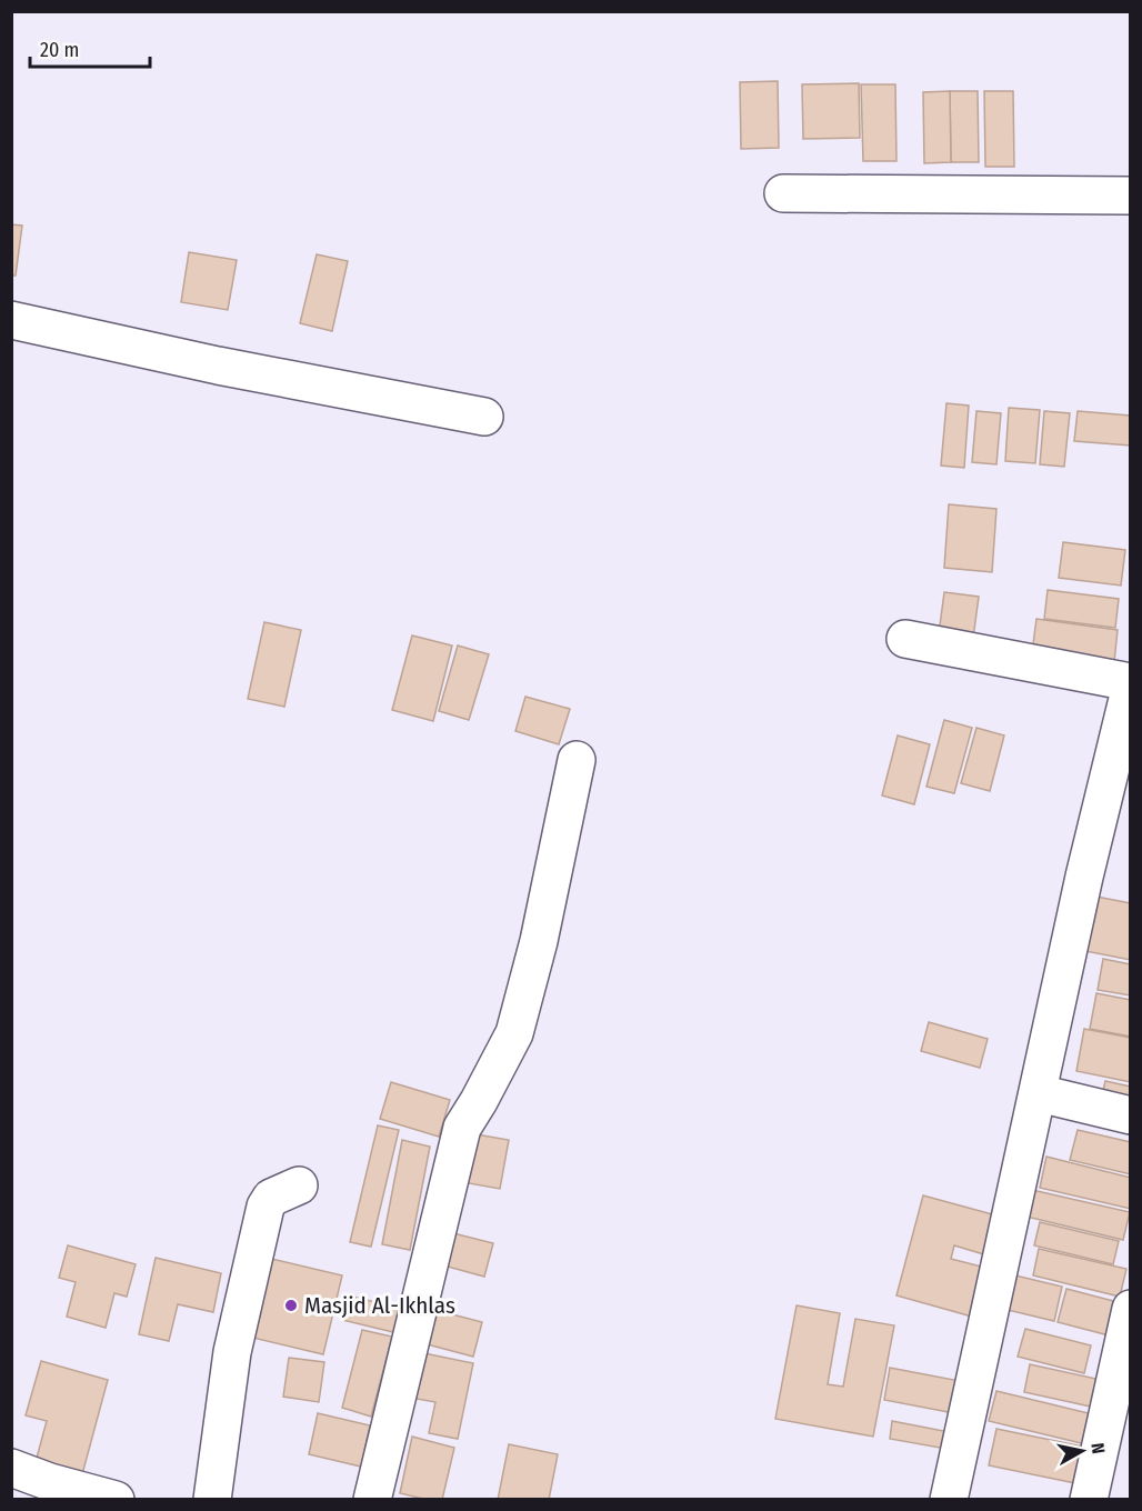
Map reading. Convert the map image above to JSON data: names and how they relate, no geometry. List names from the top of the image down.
{
  "places": ["Masjid Al-Ikhlas"],
  "scale_bar": "20 m",
  "north": "right"
}
